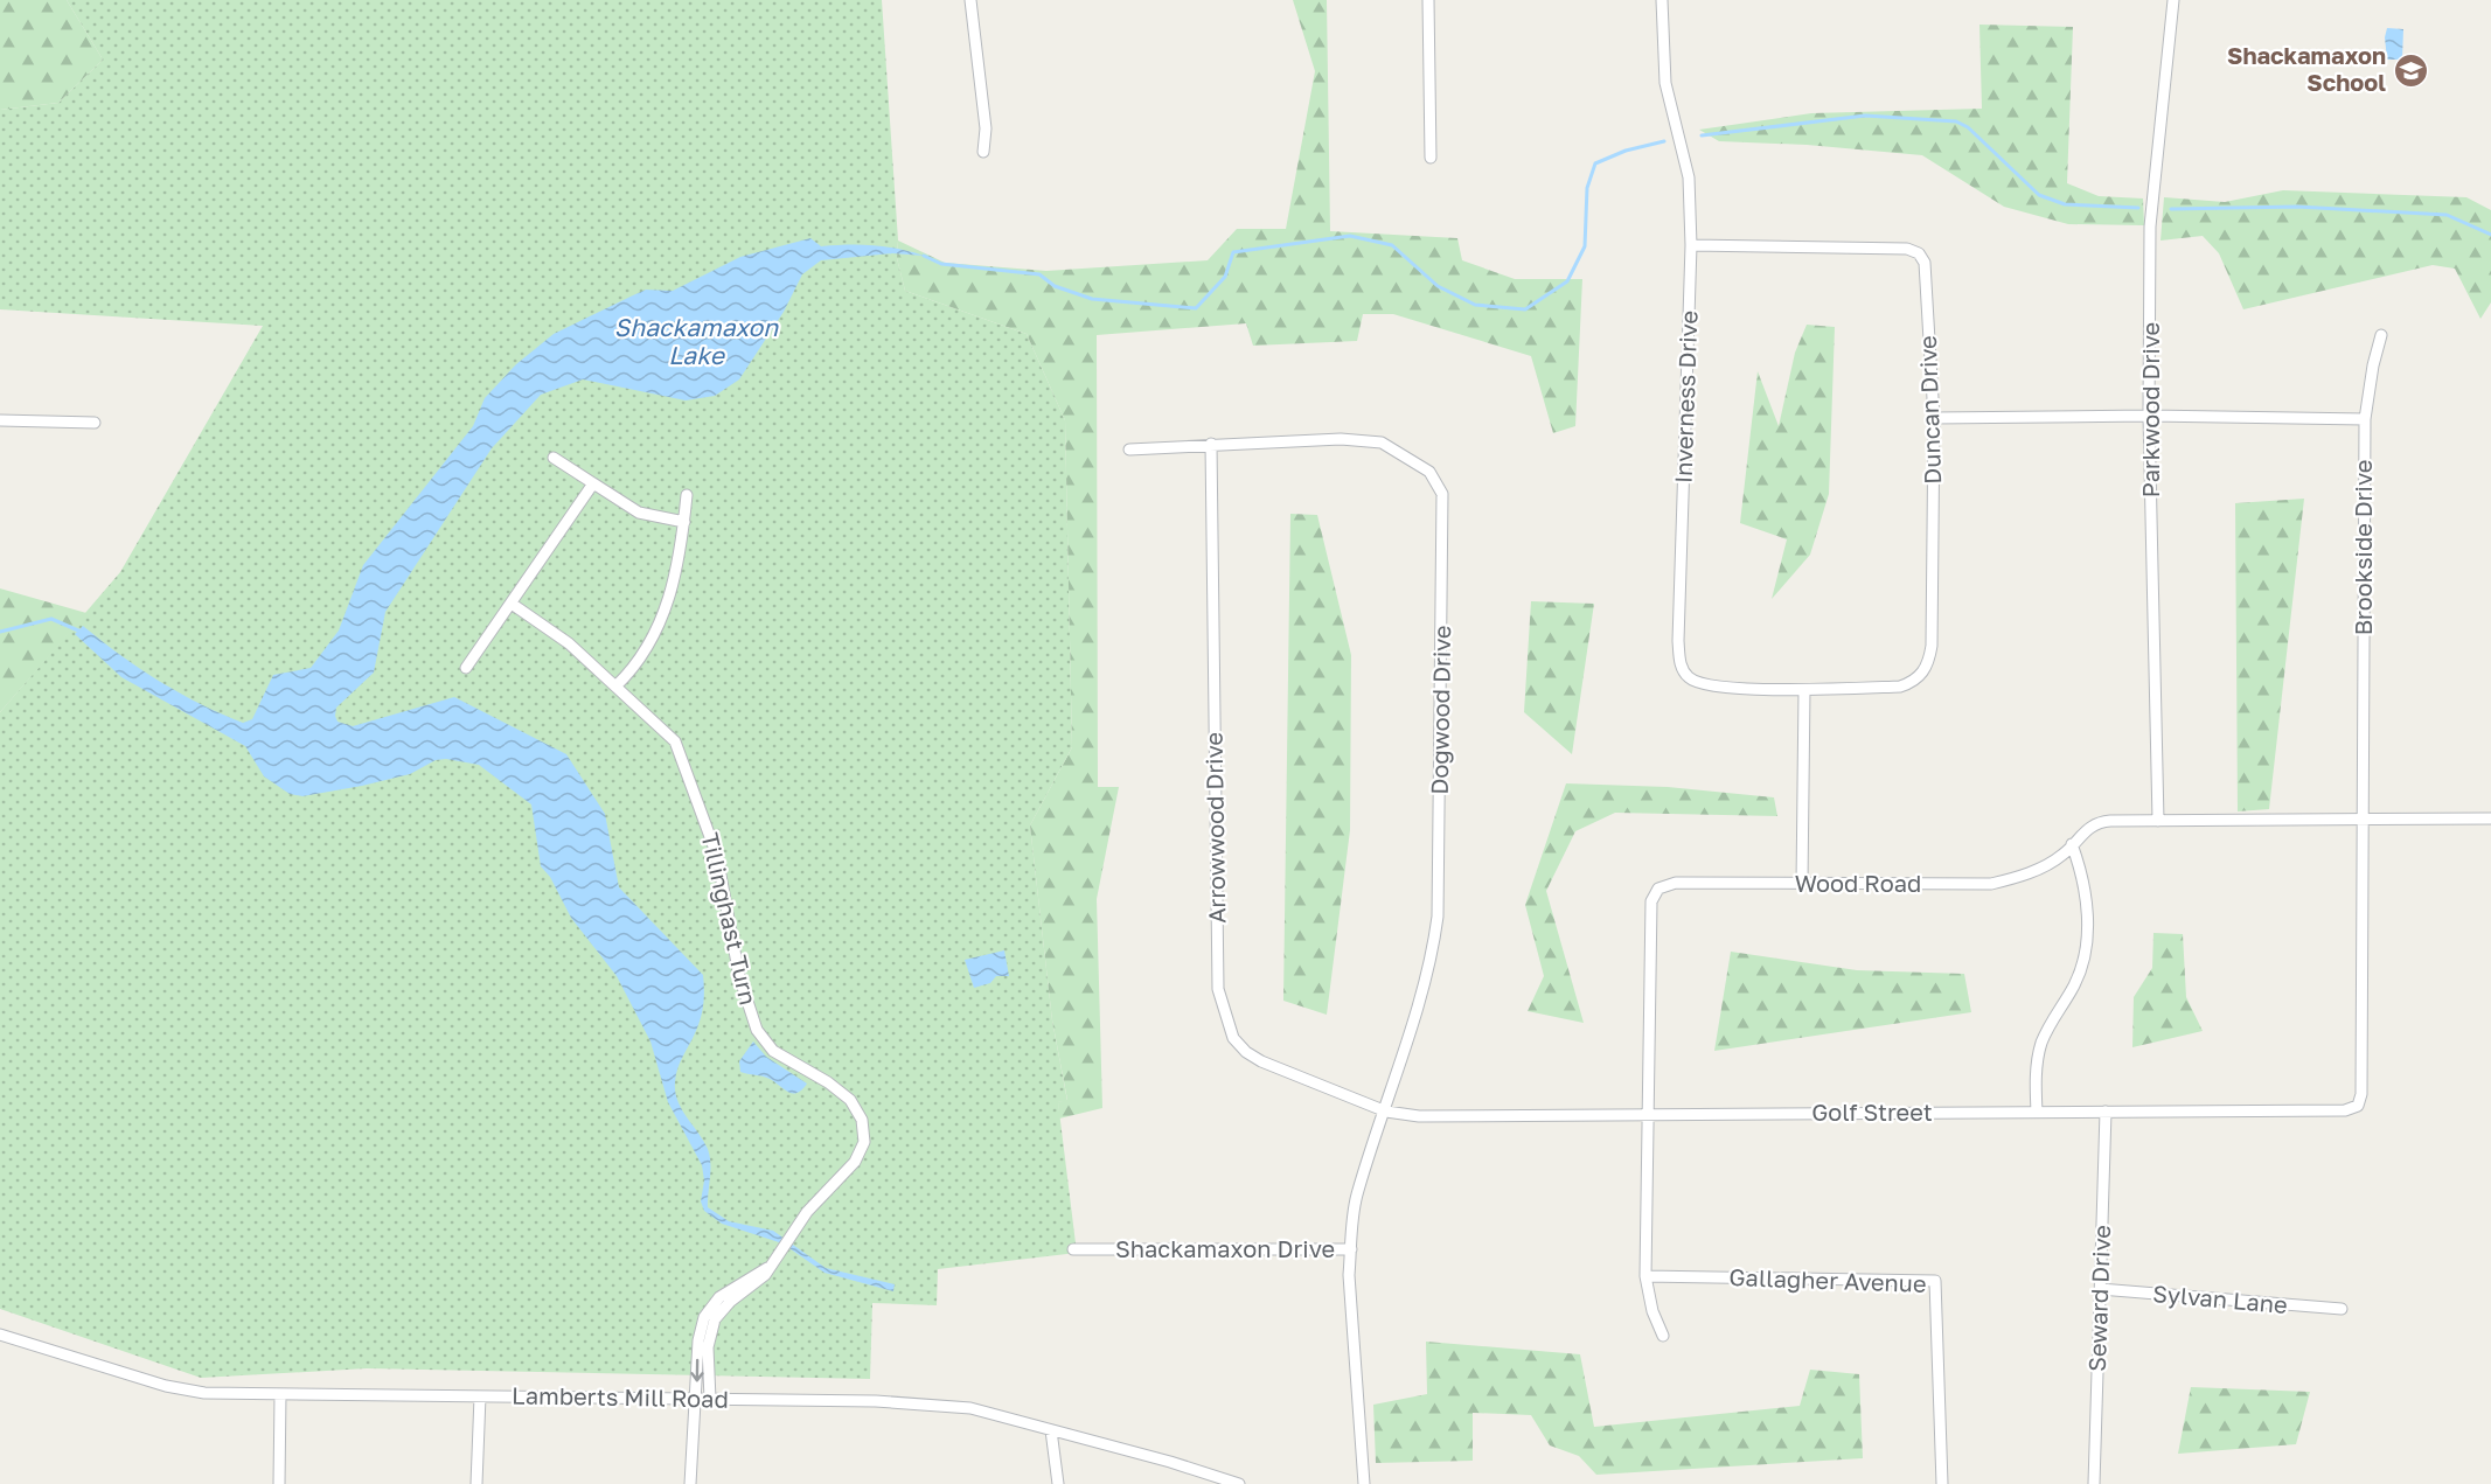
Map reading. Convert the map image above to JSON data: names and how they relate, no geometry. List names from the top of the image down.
{
  "streets": {
    "street": [
      "Inverness Drive",
      "Duncan Drive",
      "Parkwood Drive",
      "Brookside Drive",
      "Dogwood Drive",
      "Arrowwood Drive",
      "Wood Road",
      "Tillinghast Turn",
      "Golf Street",
      "Shackamaxon Drive",
      "Gallagher Avenue",
      "Seward Drive",
      "Sylvan Lane",
      "Lamberts Mill Road"
    ]
  },
  "crossings": [
    ["Inverness Drive", "Duncan Drive"],
    ["Parkwood Drive", "Wood Road"],
    ["Brookside Drive", "Wood Road"],
    ["Brookside Drive", "Golf Street"],
    ["Dogwood Drive", "Arrowwood Drive"],
    ["Dogwood Drive", "Golf Street"],
    ["Dogwood Drive", "Shackamaxon Drive"],
    ["Arrowwood Drive", "Golf Street"],
    ["Wood Road", "Golf Street"],
    ["Wood Road", "Gallagher Avenue"],
    ["Tillinghast Turn", "Lamberts Mill Road"],
    ["Golf Street", "Seward Drive"],
    ["Seward Drive", "Sylvan Lane"]
  ],
  "water": ["Shackamaxon Lake"],
  "places": {
    "school or university": ["Shackamaxon School"]
  }
}
